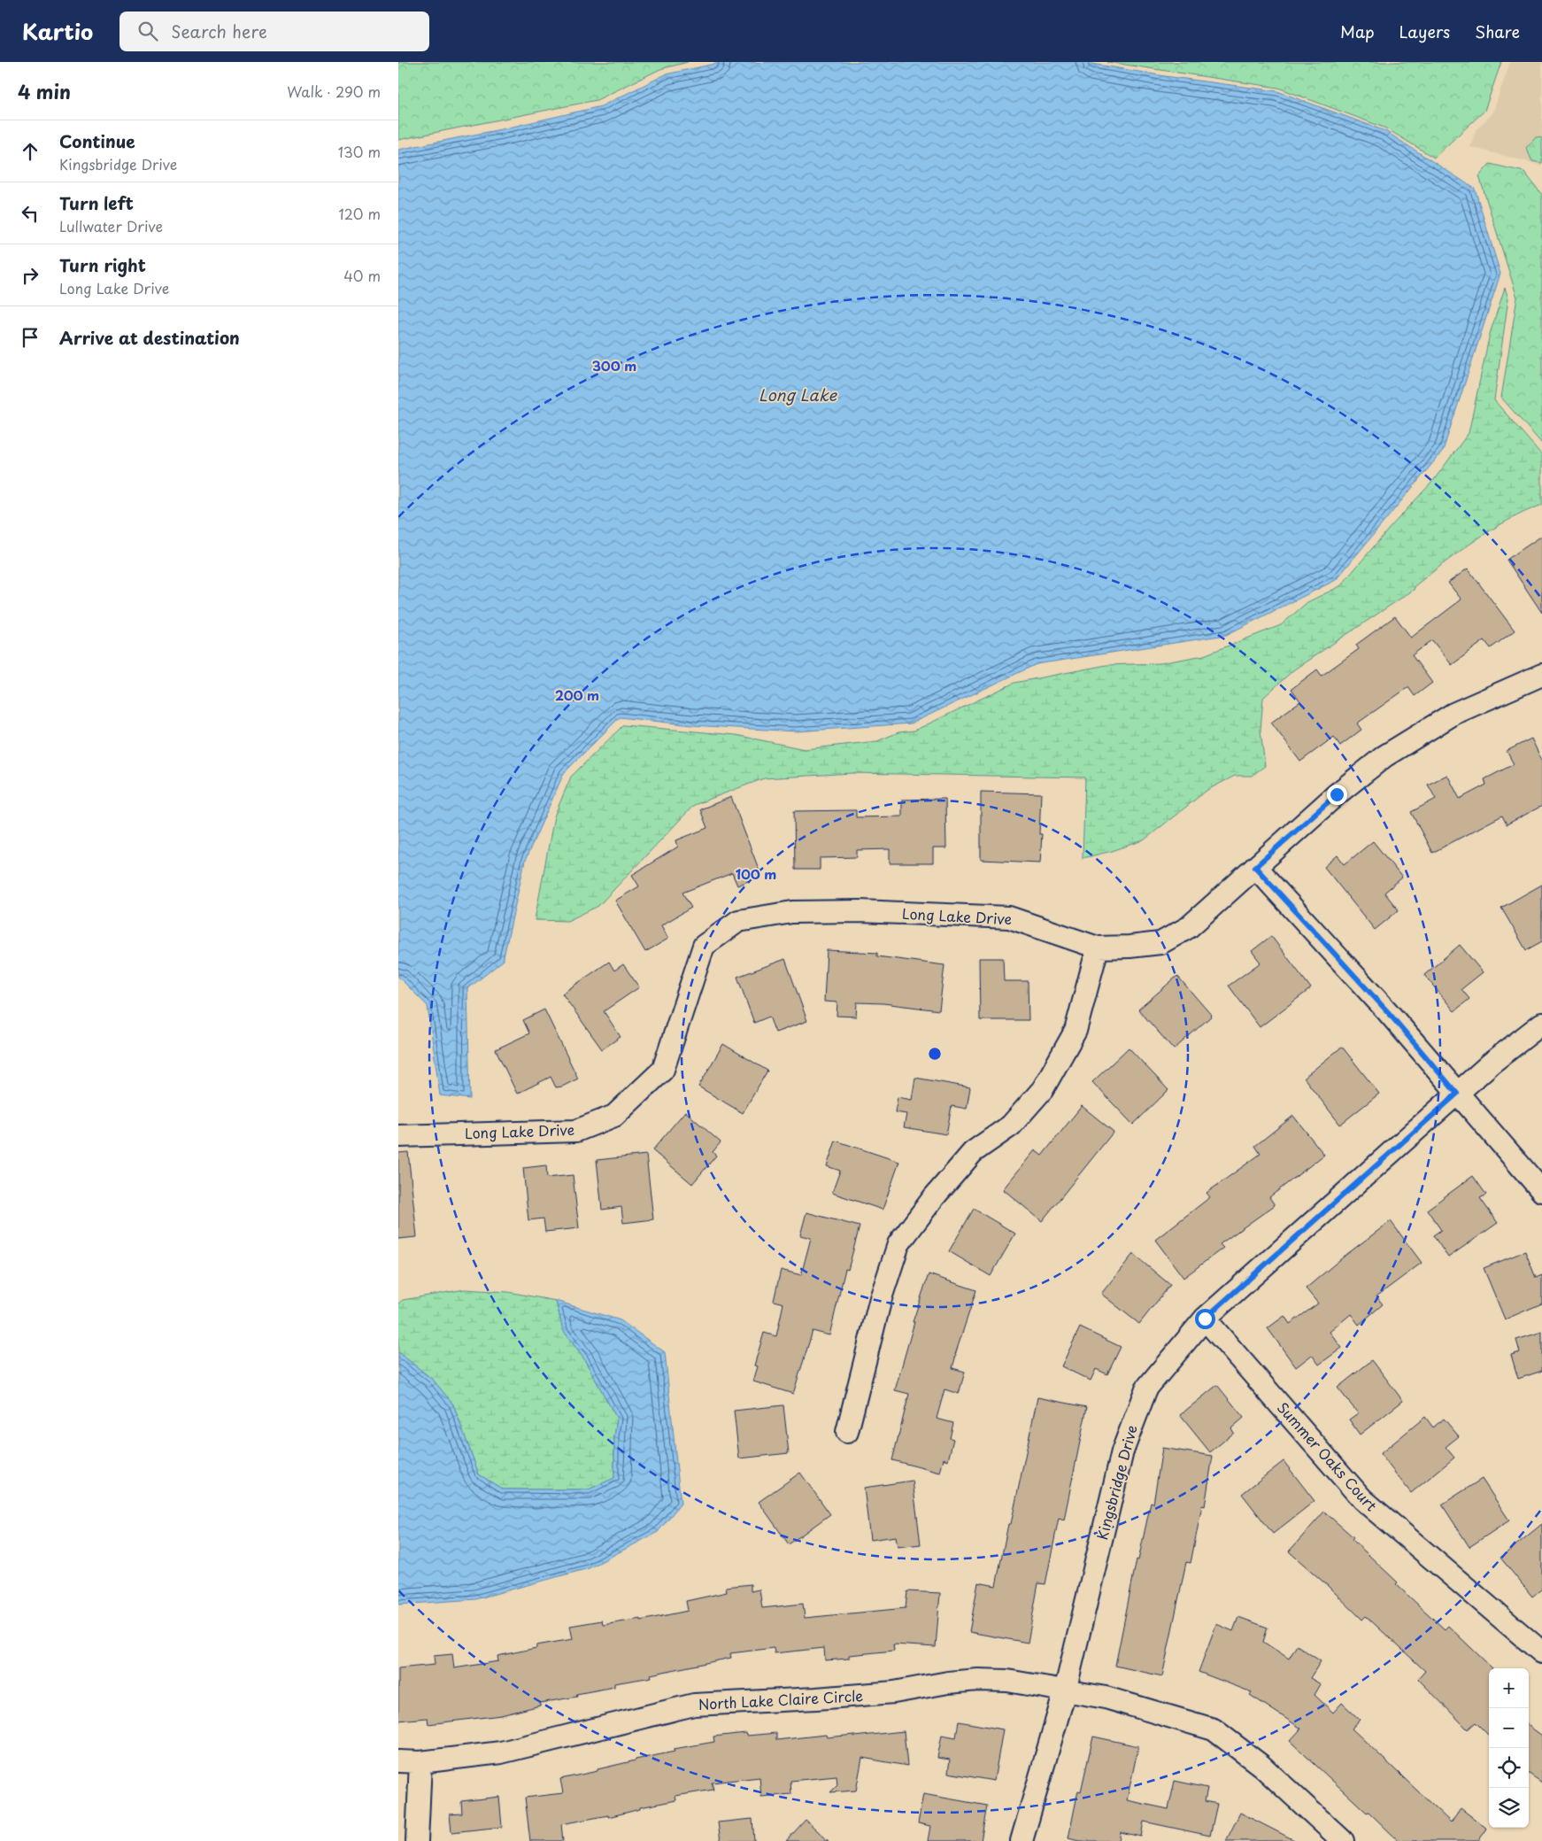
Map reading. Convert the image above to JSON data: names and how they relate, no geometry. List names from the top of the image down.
{
  "streets": {
    "street": [
      "Long Lake Drive",
      "Summer Oaks Court",
      "Kingsbridge Drive",
      "North Lake Claire Circle"
    ]
  },
  "crossings": [
    ["Summer Oaks Court", "Kingsbridge Drive"],
    ["Kingsbridge Drive", "North Lake Claire Circle"]
  ],
  "water": ["Long Lake"],
  "page": {
    "header": "Kartio",
    "search": "Search here",
    "nav": ["Map", "Layers", "Share"],
    "heading": ["4 min", "Walk · 290 m"],
    "list": [
      ["Continue", "Kingsbridge Drive", "130 m"],
      ["Turn left", "Lullwater Drive", "120 m"],
      ["Turn right", "Long Lake Drive", "40 m"],
      "Arrive at destination"
    ],
    "map_buttons": ["+", "−"]
  },
  "rings": ["300 m", "200 m", "100 m"]
}
